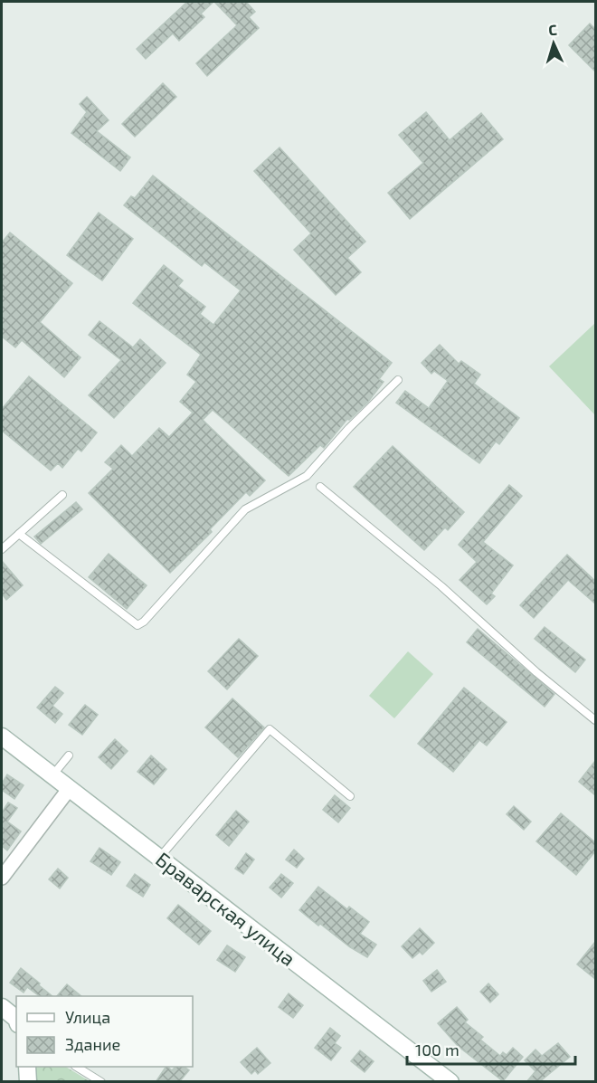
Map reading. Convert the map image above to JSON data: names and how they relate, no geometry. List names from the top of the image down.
{
  "streets": {
    "main road": ["Браварская улица"]
  },
  "legend": ["Улица", "Здание"],
  "scale_bar": "100 m",
  "north": "top"
}
